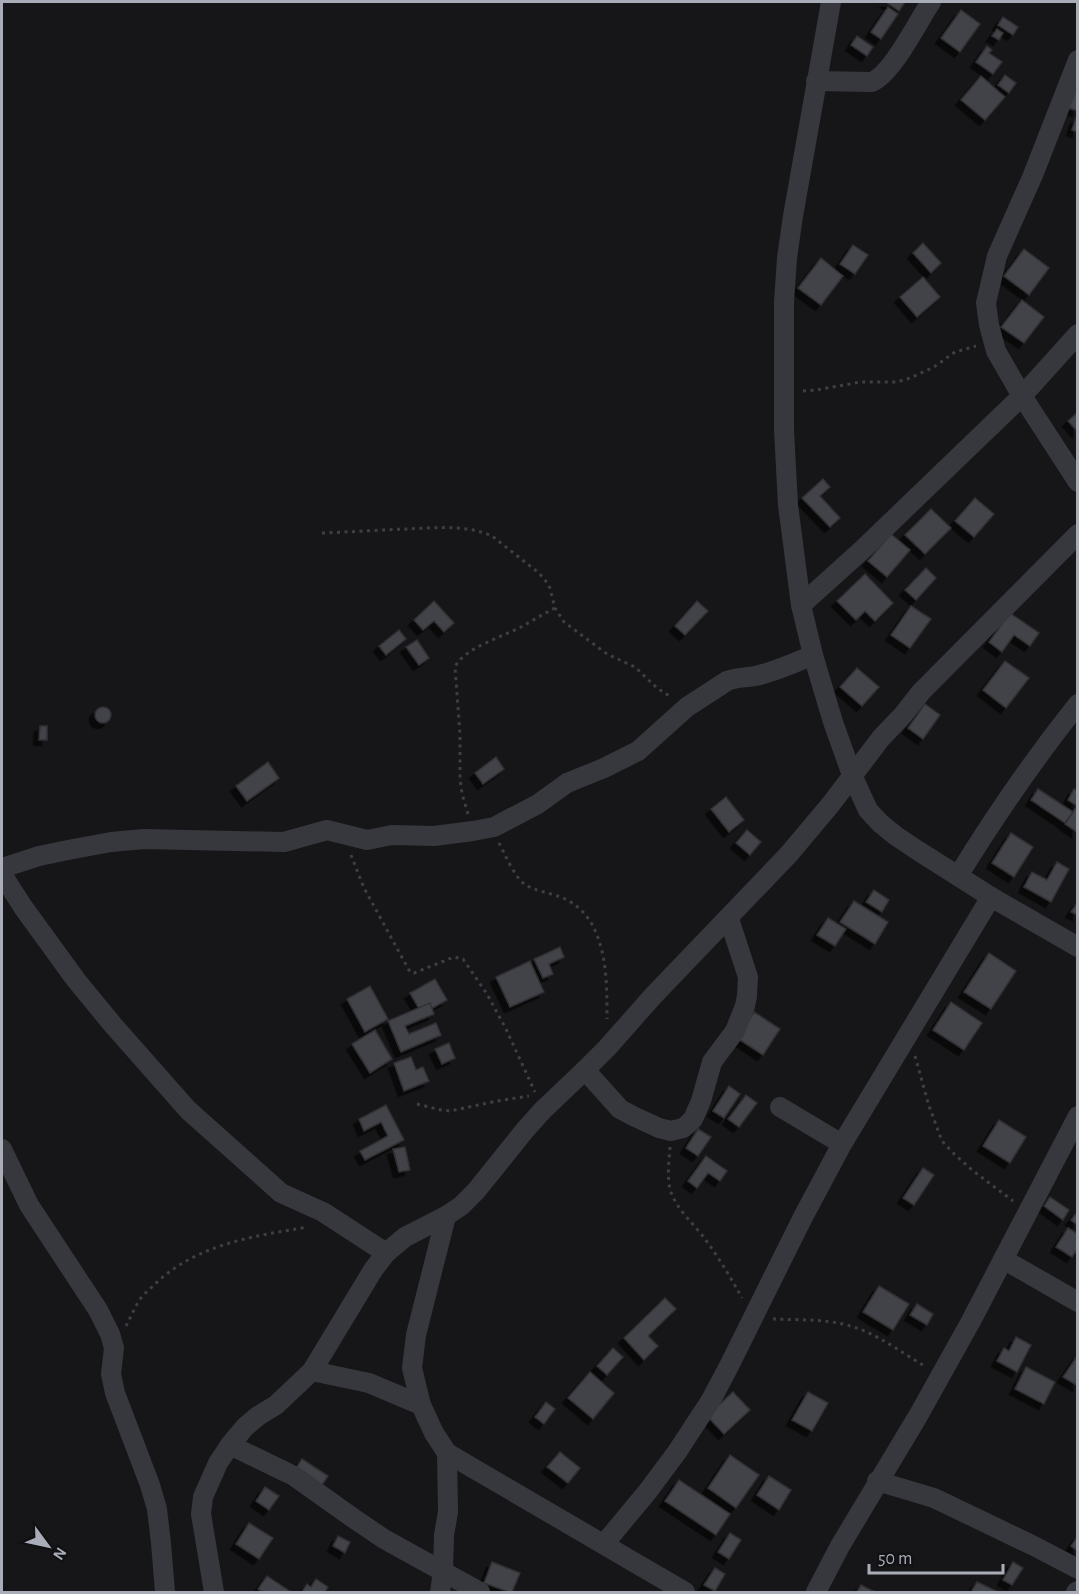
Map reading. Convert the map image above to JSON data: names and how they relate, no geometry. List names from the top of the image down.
{
  "scale_bar": "50 m",
  "north": "bottom right"
}
